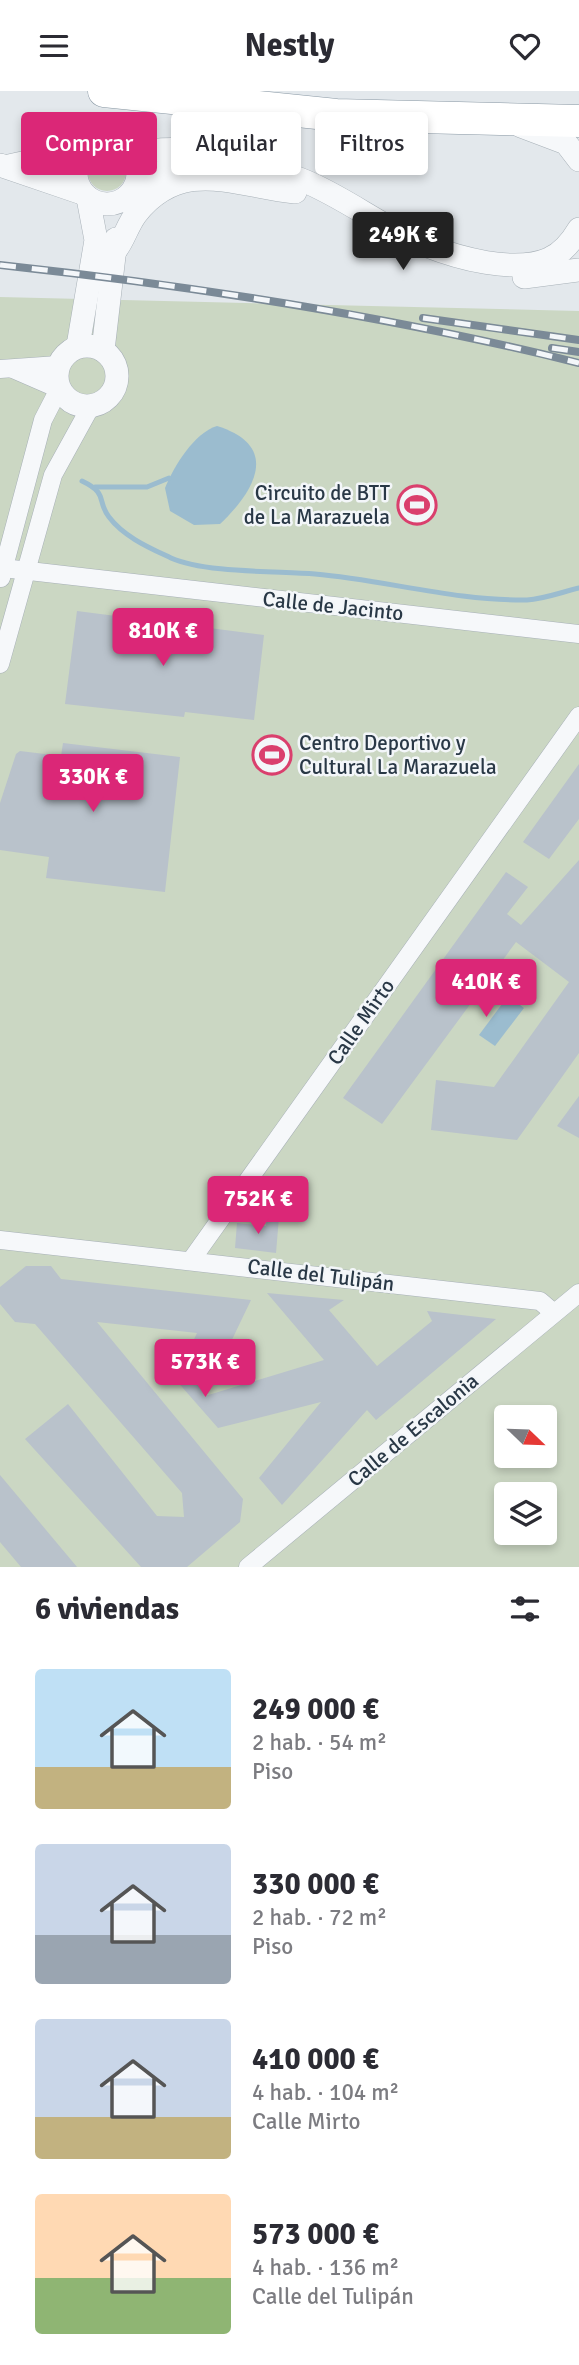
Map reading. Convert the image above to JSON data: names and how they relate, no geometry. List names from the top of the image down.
{
  "streets": {
    "street": [
      "Calle de Jacinto",
      "Calle Mirto",
      "Calle del Tulipán",
      "Calle de Escalonia"
    ]
  },
  "crossings": [
    ["Calle Mirto", "Calle del Tulipán"],
    ["Calle del Tulipán", "Calle de Escalonia"]
  ],
  "places": {
    "sports": ["Circuito de BTT de La Marazuela", "Centro Deportivo y Cultural La Marazuela"]
  },
  "north": "bottom right",
  "page": {
    "header": "Nestly",
    "chip": ["Comprar", "Alquilar", "Filtros"],
    "price": [
      "249K €",
      "810K €",
      "330K €",
      "410K €",
      "752K €",
      "573K €"
    ],
    "heading": "6 viviendas",
    "list": [
      {
        "name": "249 000 €",
        "note": "2 hab. · 54 m² · Piso"
      },
      {
        "name": "330 000 €",
        "note": "2 hab. · 72 m² · Piso"
      },
      {
        "name": "410 000 €",
        "note": "4 hab. · 104 m² · Calle Mirto"
      },
      {
        "name": "573 000 €",
        "note": "4 hab. · 136 m² · Calle del Tulipán"
      }
    ]
  }
}
